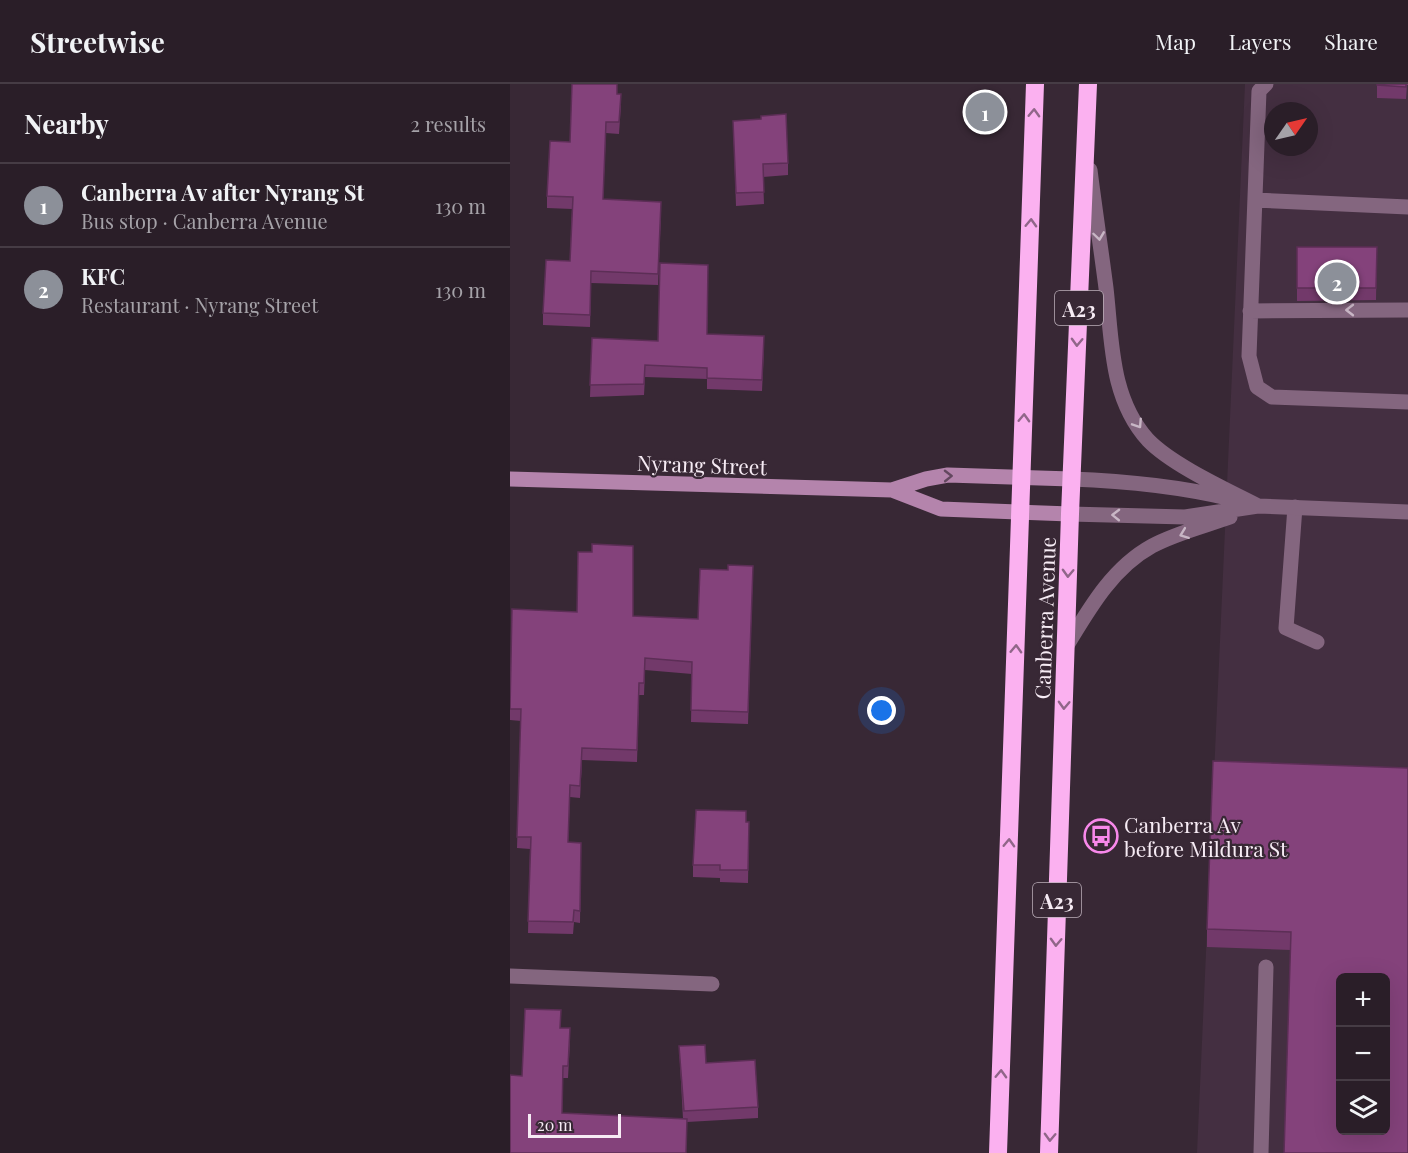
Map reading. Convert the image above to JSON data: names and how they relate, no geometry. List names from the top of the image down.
{
  "streets": {
    "highway": ["A23", "Canberra Avenue"],
    "street": ["Nyrang Street"]
  },
  "crossings": [
    ["Nyrang Street", "Canberra Avenue"]
  ],
  "places": {
    "bus stop": ["Canberra Av before Mildura St"]
  },
  "scale_bar": "20 m",
  "north": "top right",
  "page": {
    "header": "Streetwise",
    "nav": ["Map", "Layers", "Share"],
    "heading": ["Nearby", "2 results"],
    "pins": ["1", "2"],
    "list": [
      {
        "mark": "1",
        "name": "Canberra Av after Nyrang St",
        "note": "Bus stop · Canberra Avenue",
        "value": "130 m"
      },
      {
        "mark": "2",
        "name": "KFC",
        "note": "Restaurant · Nyrang Street",
        "value": "130 m"
      }
    ],
    "map_buttons": ["+", "−"],
    "scale": "20 m"
  }
}
